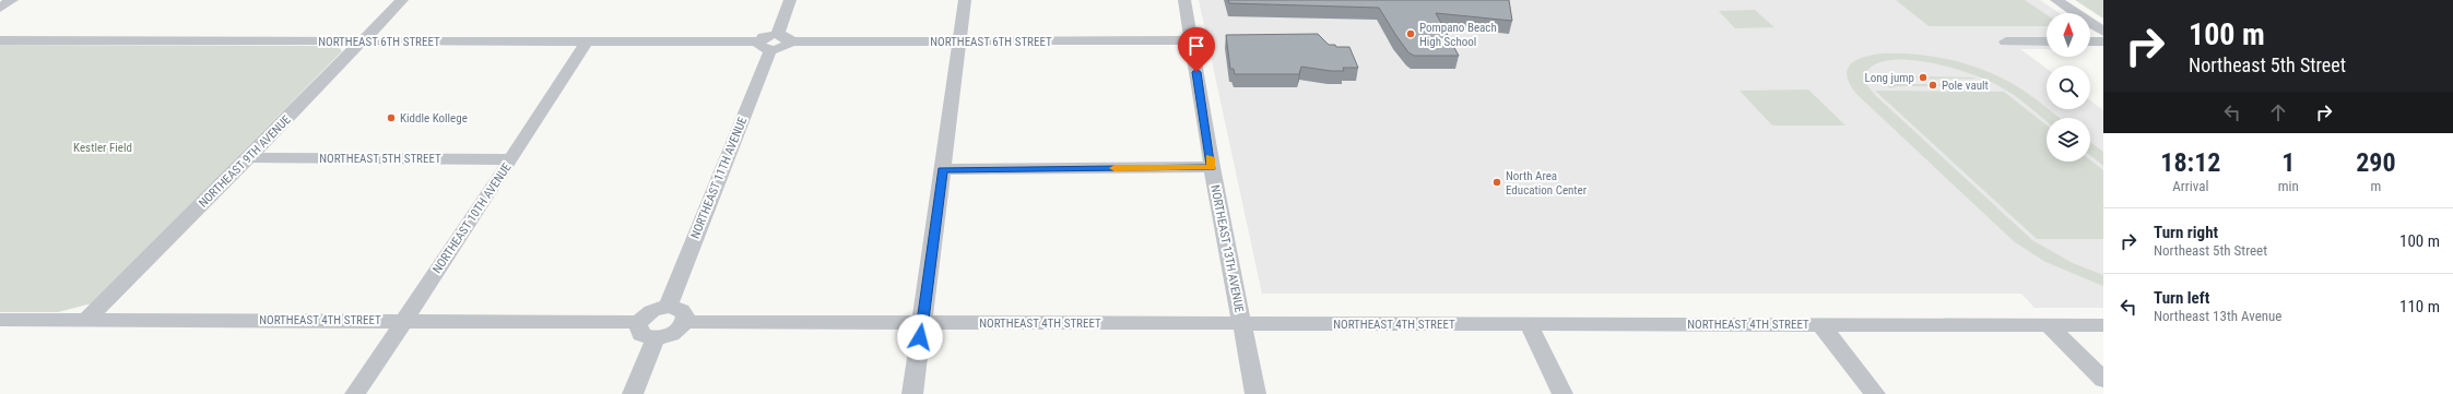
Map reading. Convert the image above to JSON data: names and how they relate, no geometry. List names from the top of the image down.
{
  "streets": {
    "street": [
      "NORTHEAST 6TH STREET",
      "NORTHEAST 5TH STREET",
      "NORTHEAST 9TH AVENUE",
      "NORTHEAST 11TH AVENUE",
      "NORTHEAST 10TH AVENUE",
      "NORTHEAST 13TH AVENUE",
      "NORTHEAST 4TH STREET"
    ]
  },
  "crossings": [
    ["NORTHEAST 6TH STREET", "NORTHEAST 9TH AVENUE"],
    ["NORTHEAST 6TH STREET", "NORTHEAST 11TH AVENUE"],
    ["NORTHEAST 6TH STREET", "NORTHEAST 10TH AVENUE"],
    ["NORTHEAST 6TH STREET", "NORTHEAST 13TH AVENUE"],
    ["NORTHEAST 5TH STREET", "NORTHEAST 9TH AVENUE"],
    ["NORTHEAST 5TH STREET", "NORTHEAST 10TH AVENUE"],
    ["NORTHEAST 9TH AVENUE", "NORTHEAST 4TH STREET"],
    ["NORTHEAST 10TH AVENUE", "NORTHEAST 4TH STREET"],
    ["NORTHEAST 13TH AVENUE", "NORTHEAST 4TH STREET"]
  ],
  "parks": ["Kestler Field"],
  "places": [
    "Pompano Beach High School",
    "Long jump",
    "Pole vault",
    "Kiddle Kollege",
    "North Area Education Center"
  ],
  "north": "top",
  "page": {
    "turn": ["100 m", "Northeast 5th Street"],
    "eta": [
      "18:12",
      "Arrival",
      "1",
      "min",
      "290",
      "m"
    ],
    "list": [
      {
        "name": "Turn right",
        "note": "Northeast 5th Street",
        "value": "100 m"
      },
      {
        "name": "Turn left",
        "note": "Northeast 13th Avenue",
        "value": "110 m"
      }
    ]
  }
}
